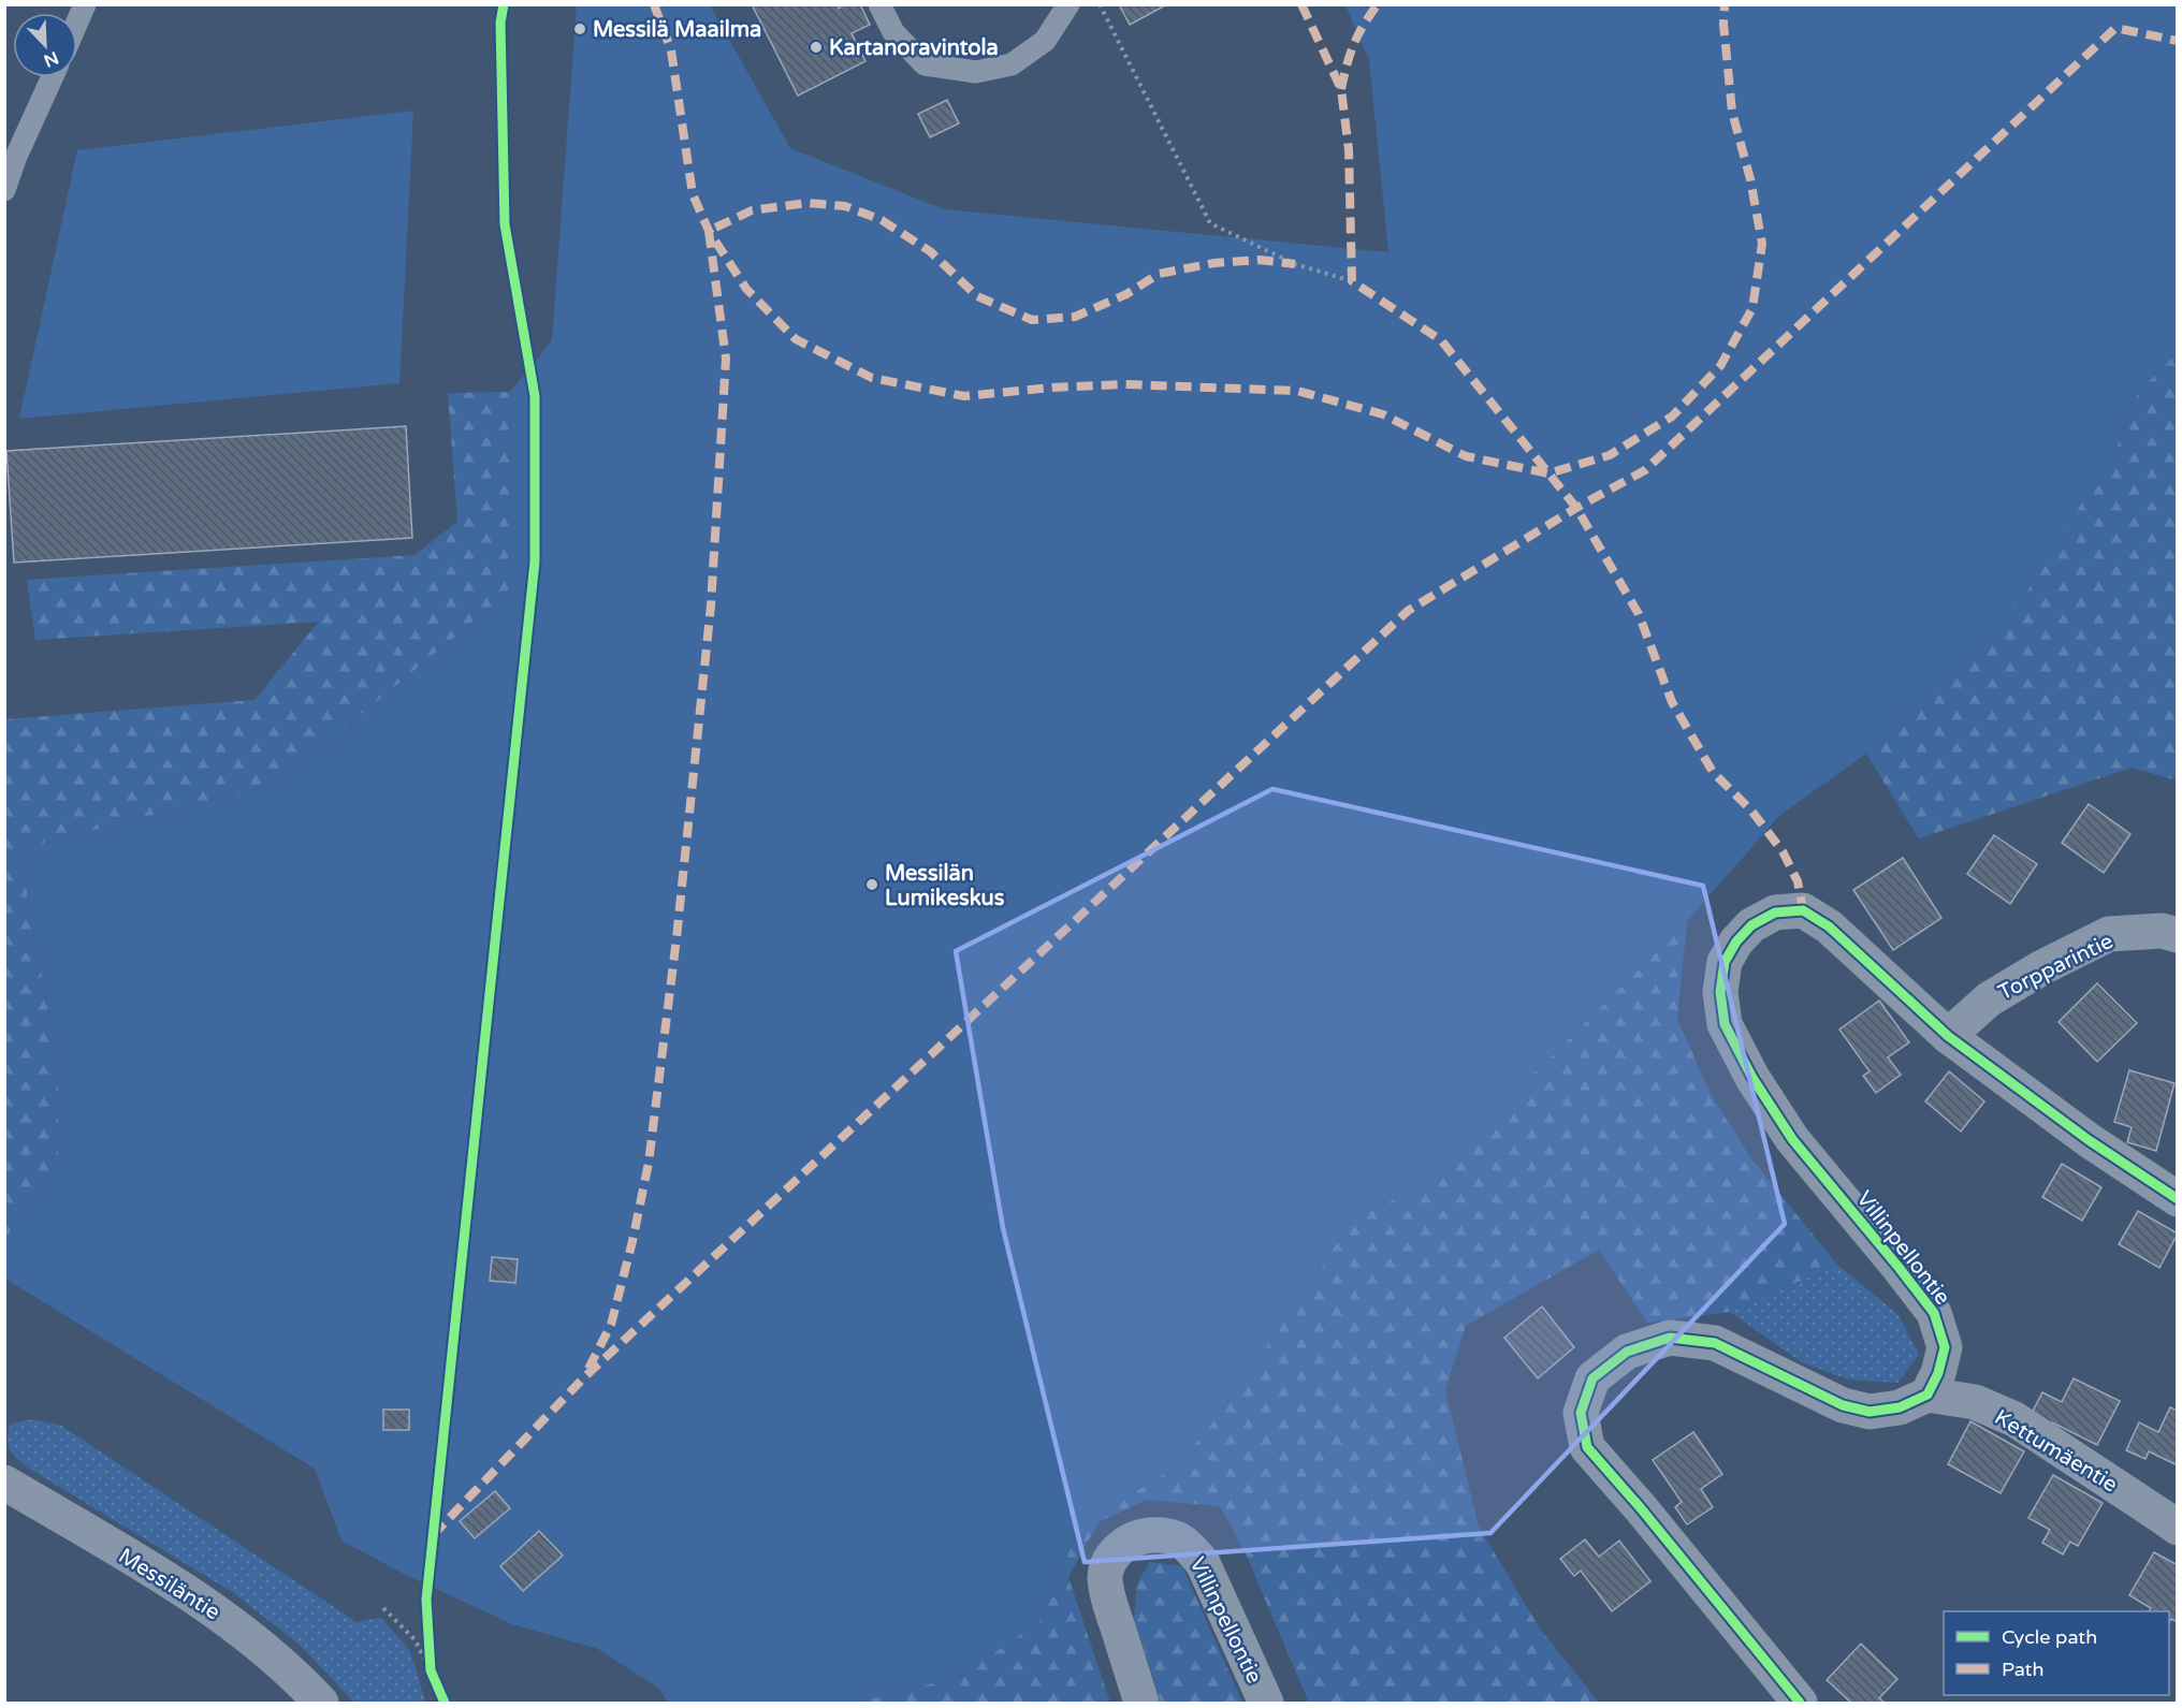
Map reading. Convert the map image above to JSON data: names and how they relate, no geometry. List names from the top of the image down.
{
  "streets": {
    "street": [
      "Torpparintie",
      "Villinpellontie",
      "Kettumäentie",
      "Messiläntie"
    ]
  },
  "crossings": [
    ["Torpparintie", "Villinpellontie"],
    ["Villinpellontie", "Kettumäentie"]
  ],
  "places": ["Messilä Maailma", "Kartanoravintola", "Messilän Lumikeskus"],
  "legend": ["Cycle path", "Path"],
  "north": "bottom right"
}
